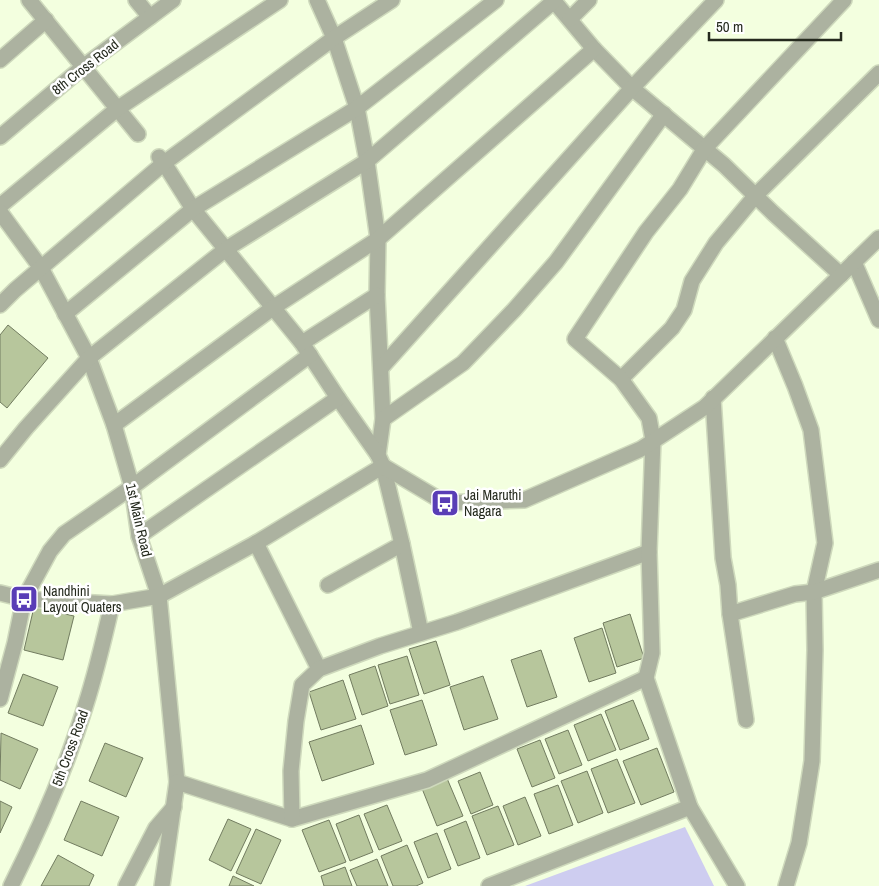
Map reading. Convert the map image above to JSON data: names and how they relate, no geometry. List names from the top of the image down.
{
  "streets": {
    "street": ["8th Cross Road", "1st Main Road", "5th Cross Road"]
  },
  "places": {
    "bus stop": ["Jai Maruthi Nagara", "Nandhini Layout Quaters"]
  },
  "scale_bar": "50 m"
}
